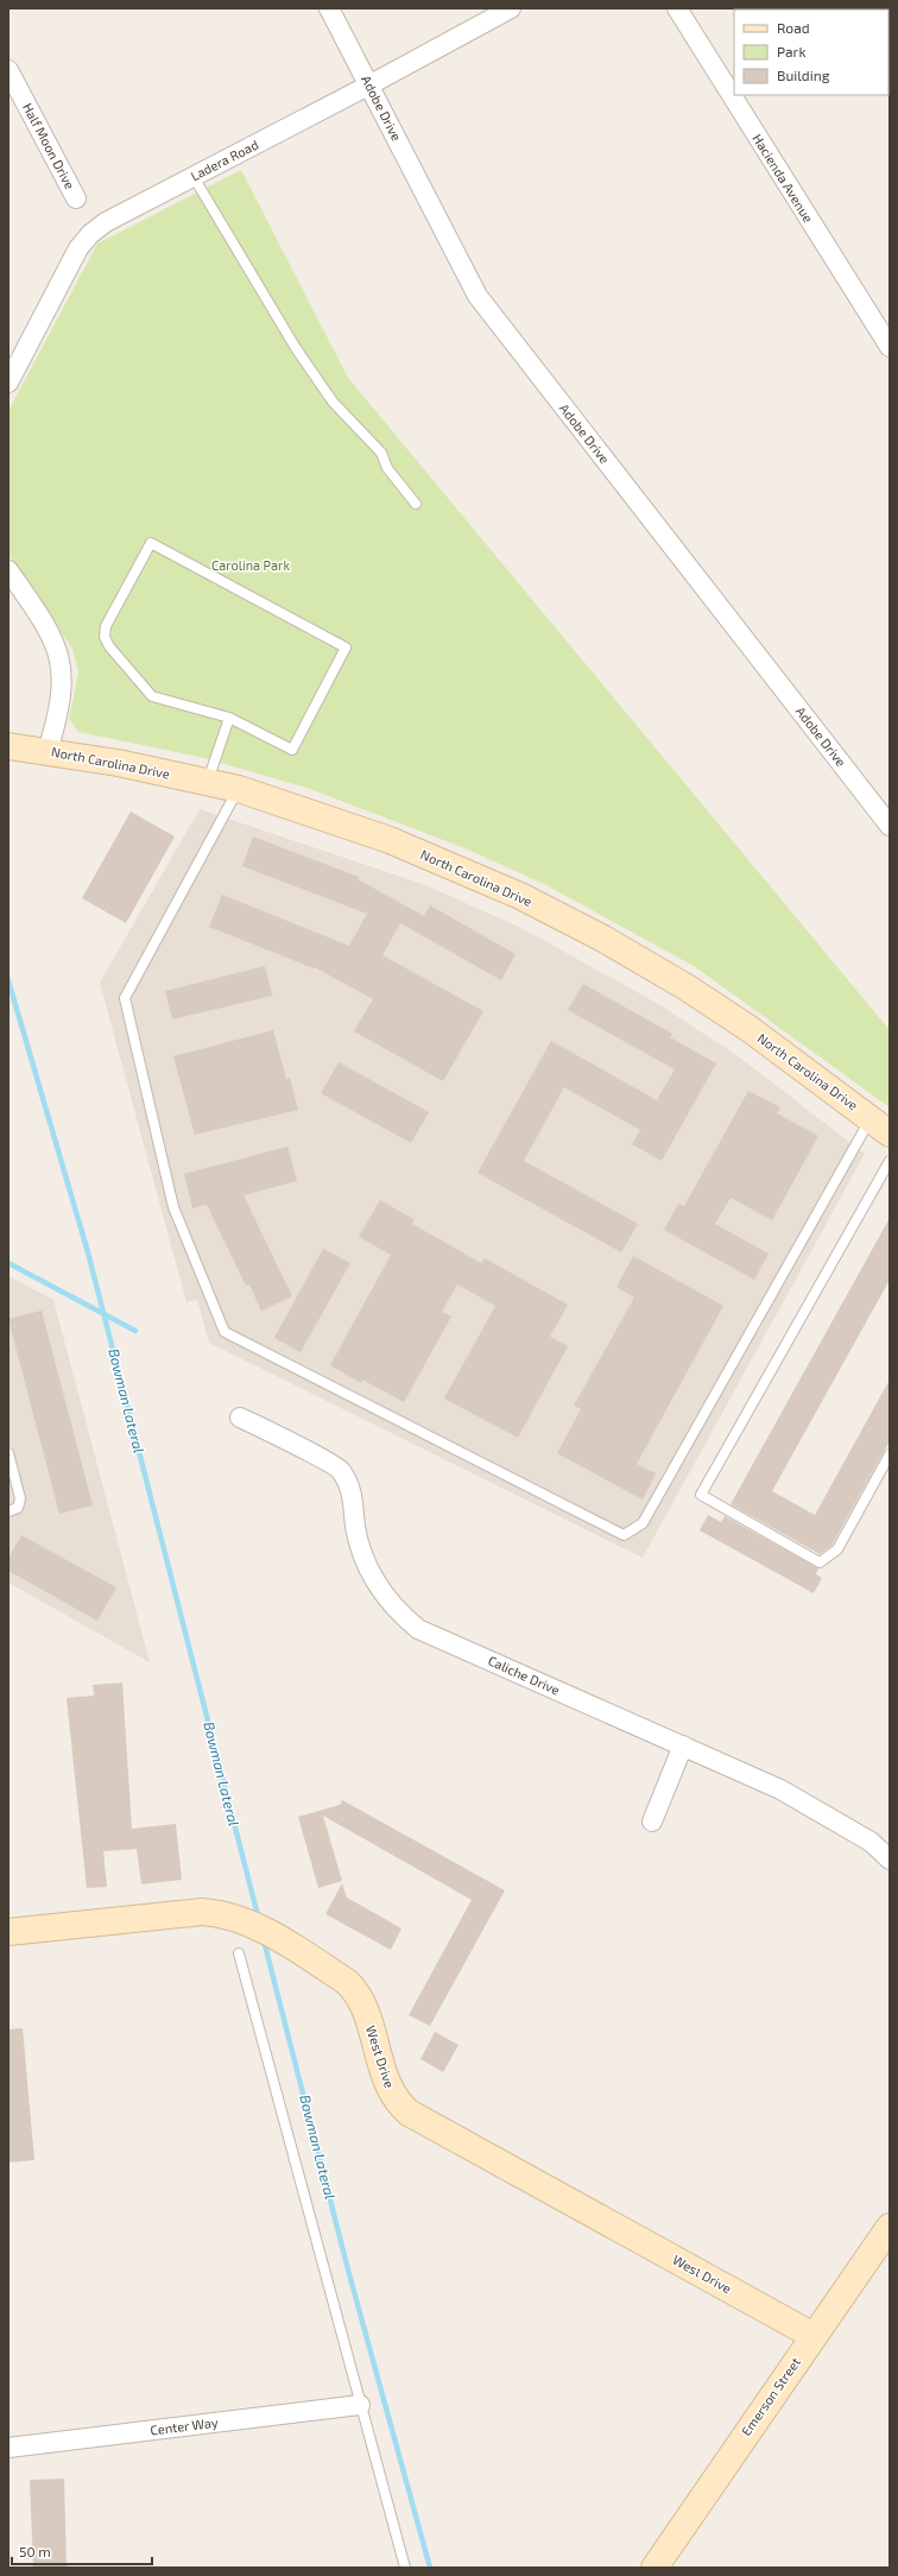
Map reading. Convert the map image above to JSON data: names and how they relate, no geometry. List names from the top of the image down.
{
  "streets": {
    "street": [
      "Adobe Drive",
      "Half Moon Drive",
      "Ladera Road",
      "Hacienda Avenue",
      "North Carolina Drive",
      "Caliche Drive",
      "West Drive",
      "Emerson Street",
      "Center Way"
    ]
  },
  "crossings": [
    ["Adobe Drive", "Ladera Road"],
    ["West Drive", "Emerson Street"]
  ],
  "water": ["Bowman Lateral"],
  "parks": ["Carolina Park"],
  "legend": ["Road", "Park", "Building"],
  "scale_bar": "50 m"
}
